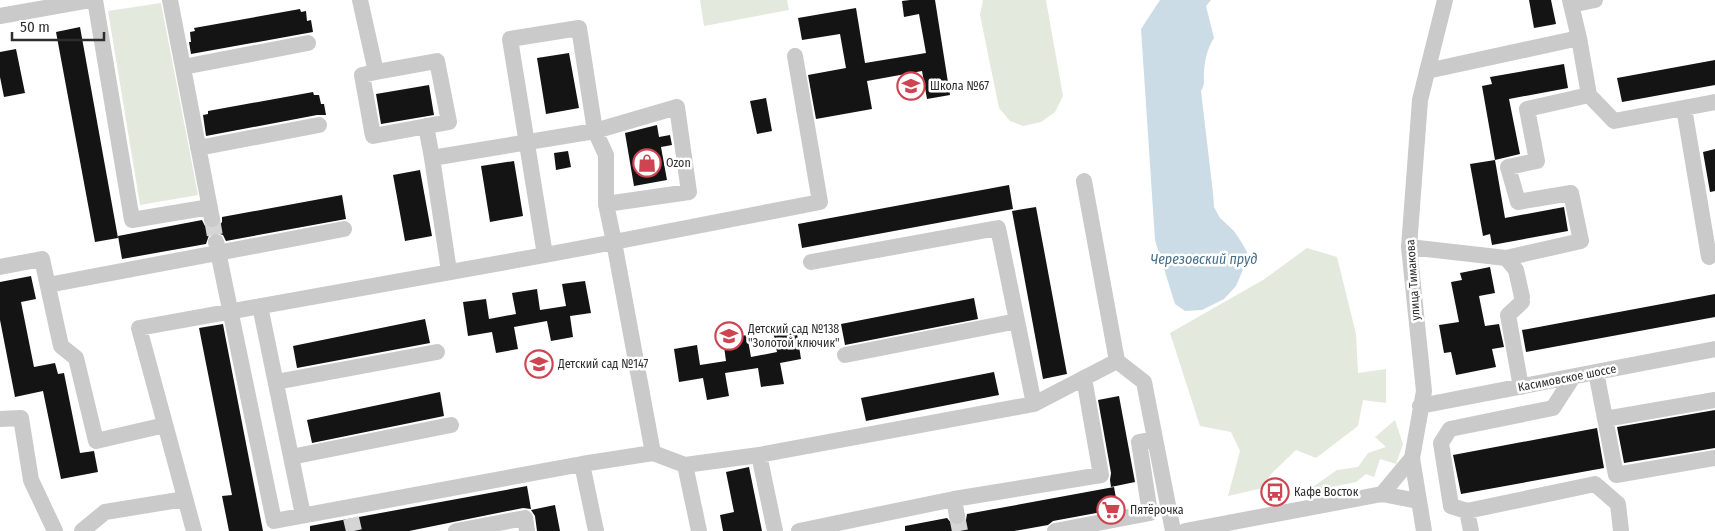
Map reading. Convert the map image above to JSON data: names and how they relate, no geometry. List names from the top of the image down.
{
  "streets": {
    "street": ["улица Тимакова", "Касимовское шоссе"]
  },
  "crossings": [
    ["улица Тимакова", "Касимовское шоссе"]
  ],
  "water": ["Черезовский пруд"],
  "places": {
    "school or university": ["Школа №67", "Детский сад №138 \"Золотой ключик\"", "Детский сад №147"],
    "shop": ["Ozon"],
    "bus stop": ["Кафе Восток"],
    "supermarket": ["Пятёрочка"]
  },
  "scale_bar": "50 m"
}
